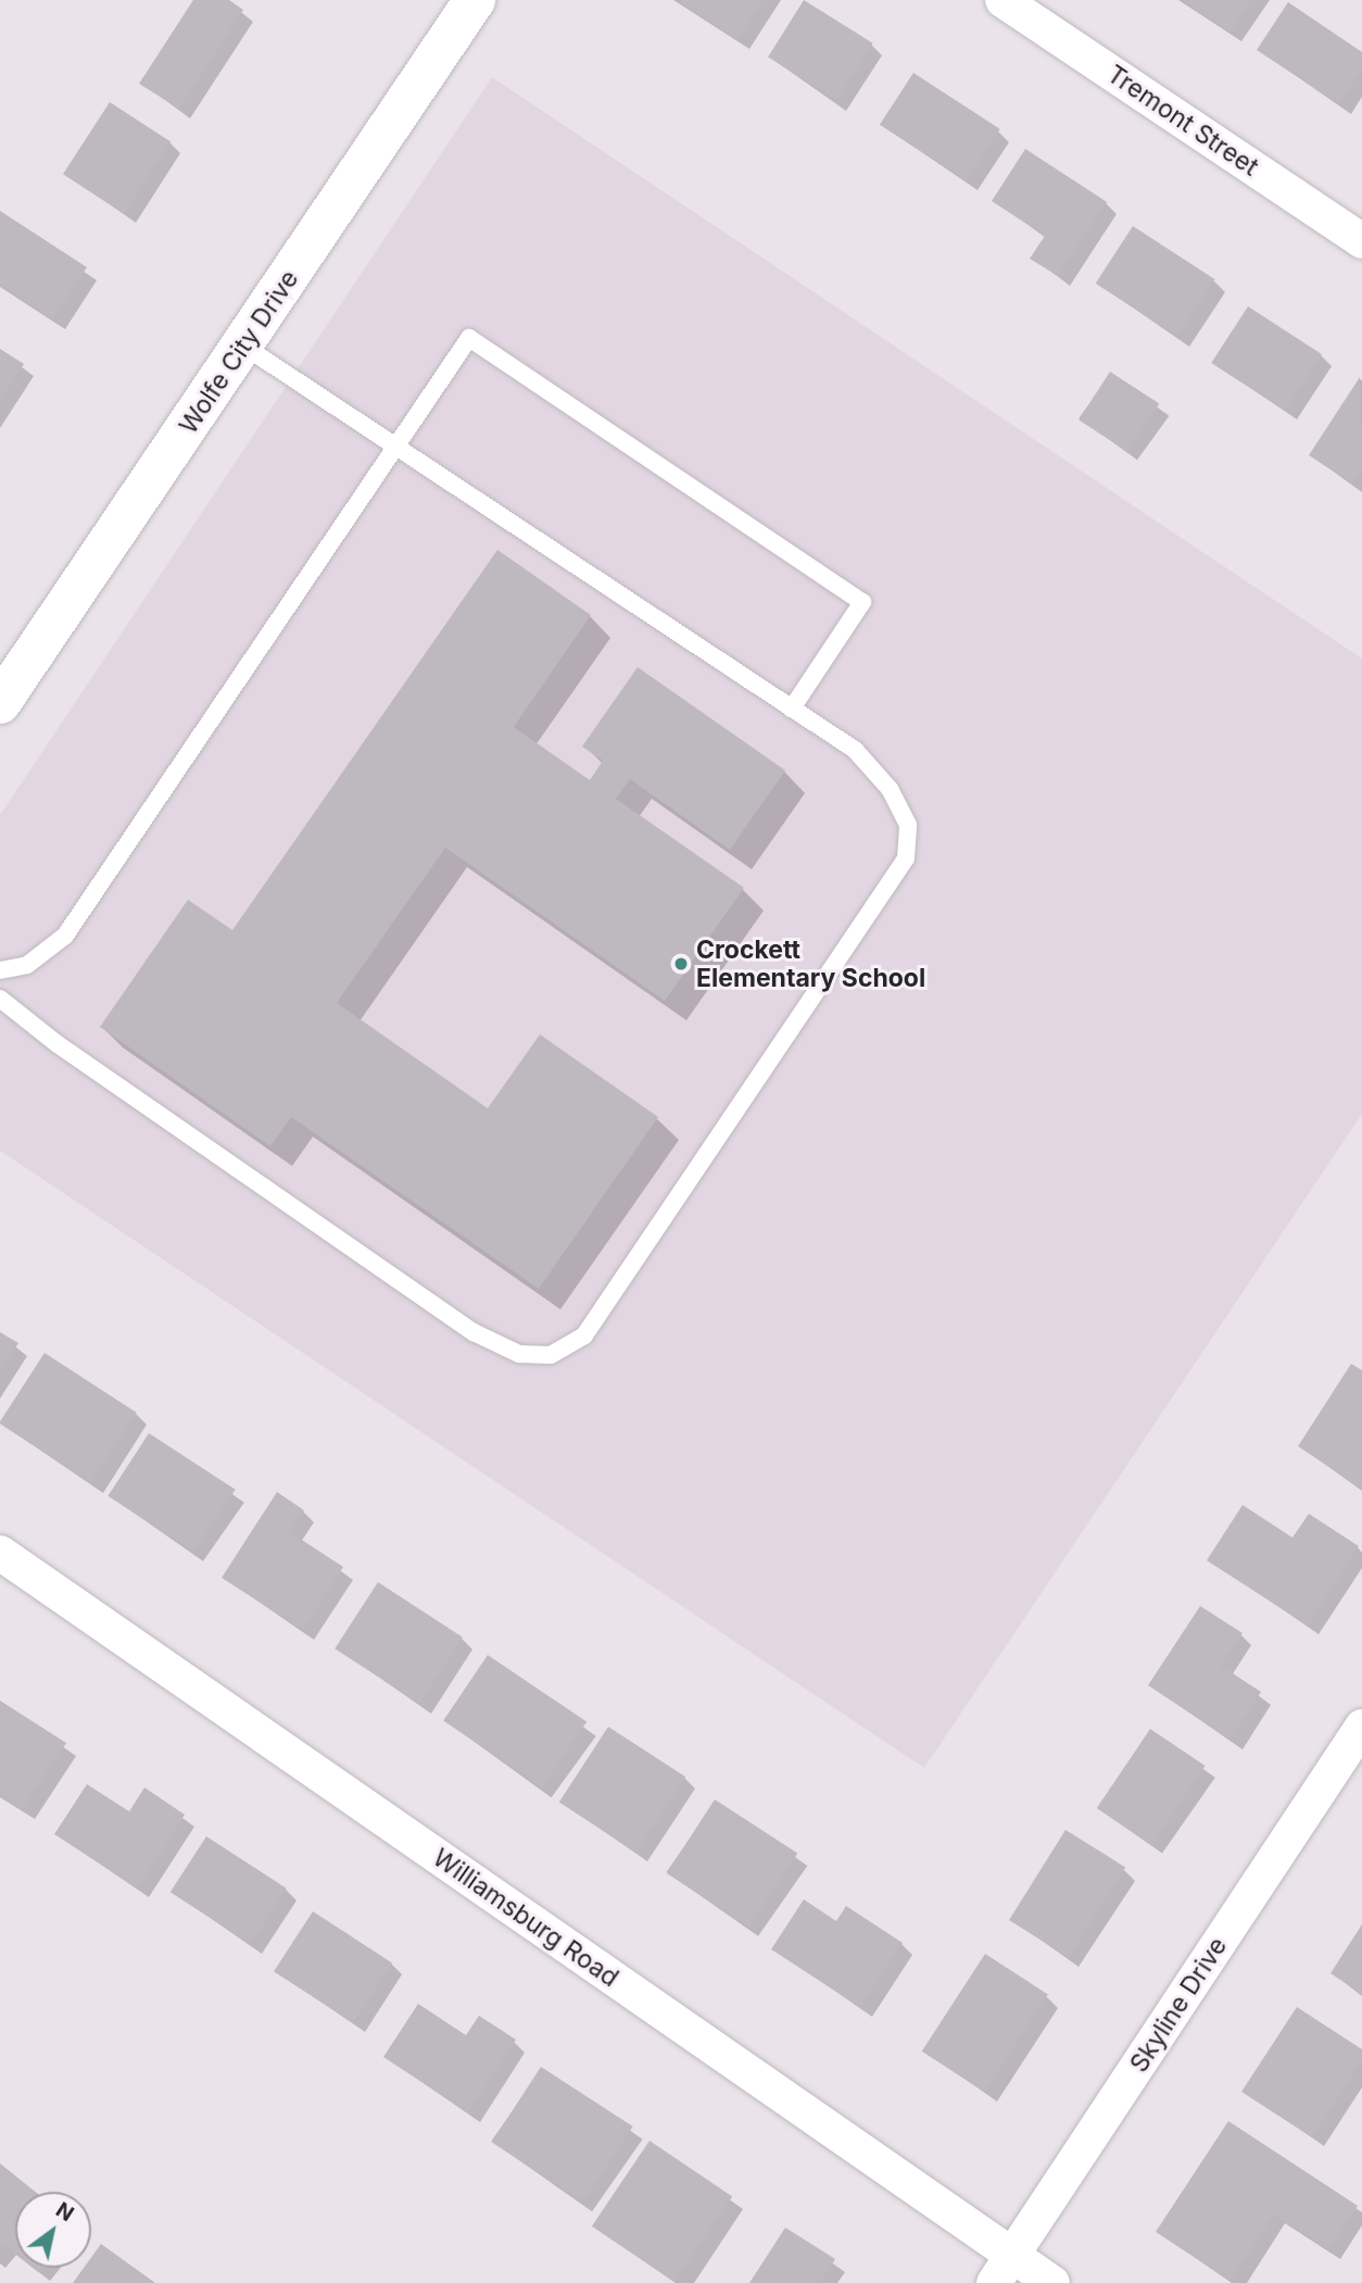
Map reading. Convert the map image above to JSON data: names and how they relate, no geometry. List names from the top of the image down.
{
  "streets": {
    "main road": ["Wolfe City Drive"],
    "street": ["Tremont Street", "Williamsburg Road", "Skyline Drive"]
  },
  "crossings": [
    ["Williamsburg Road", "Skyline Drive"]
  ],
  "places": ["Crockett Elementary School"],
  "north": "top right"
}
